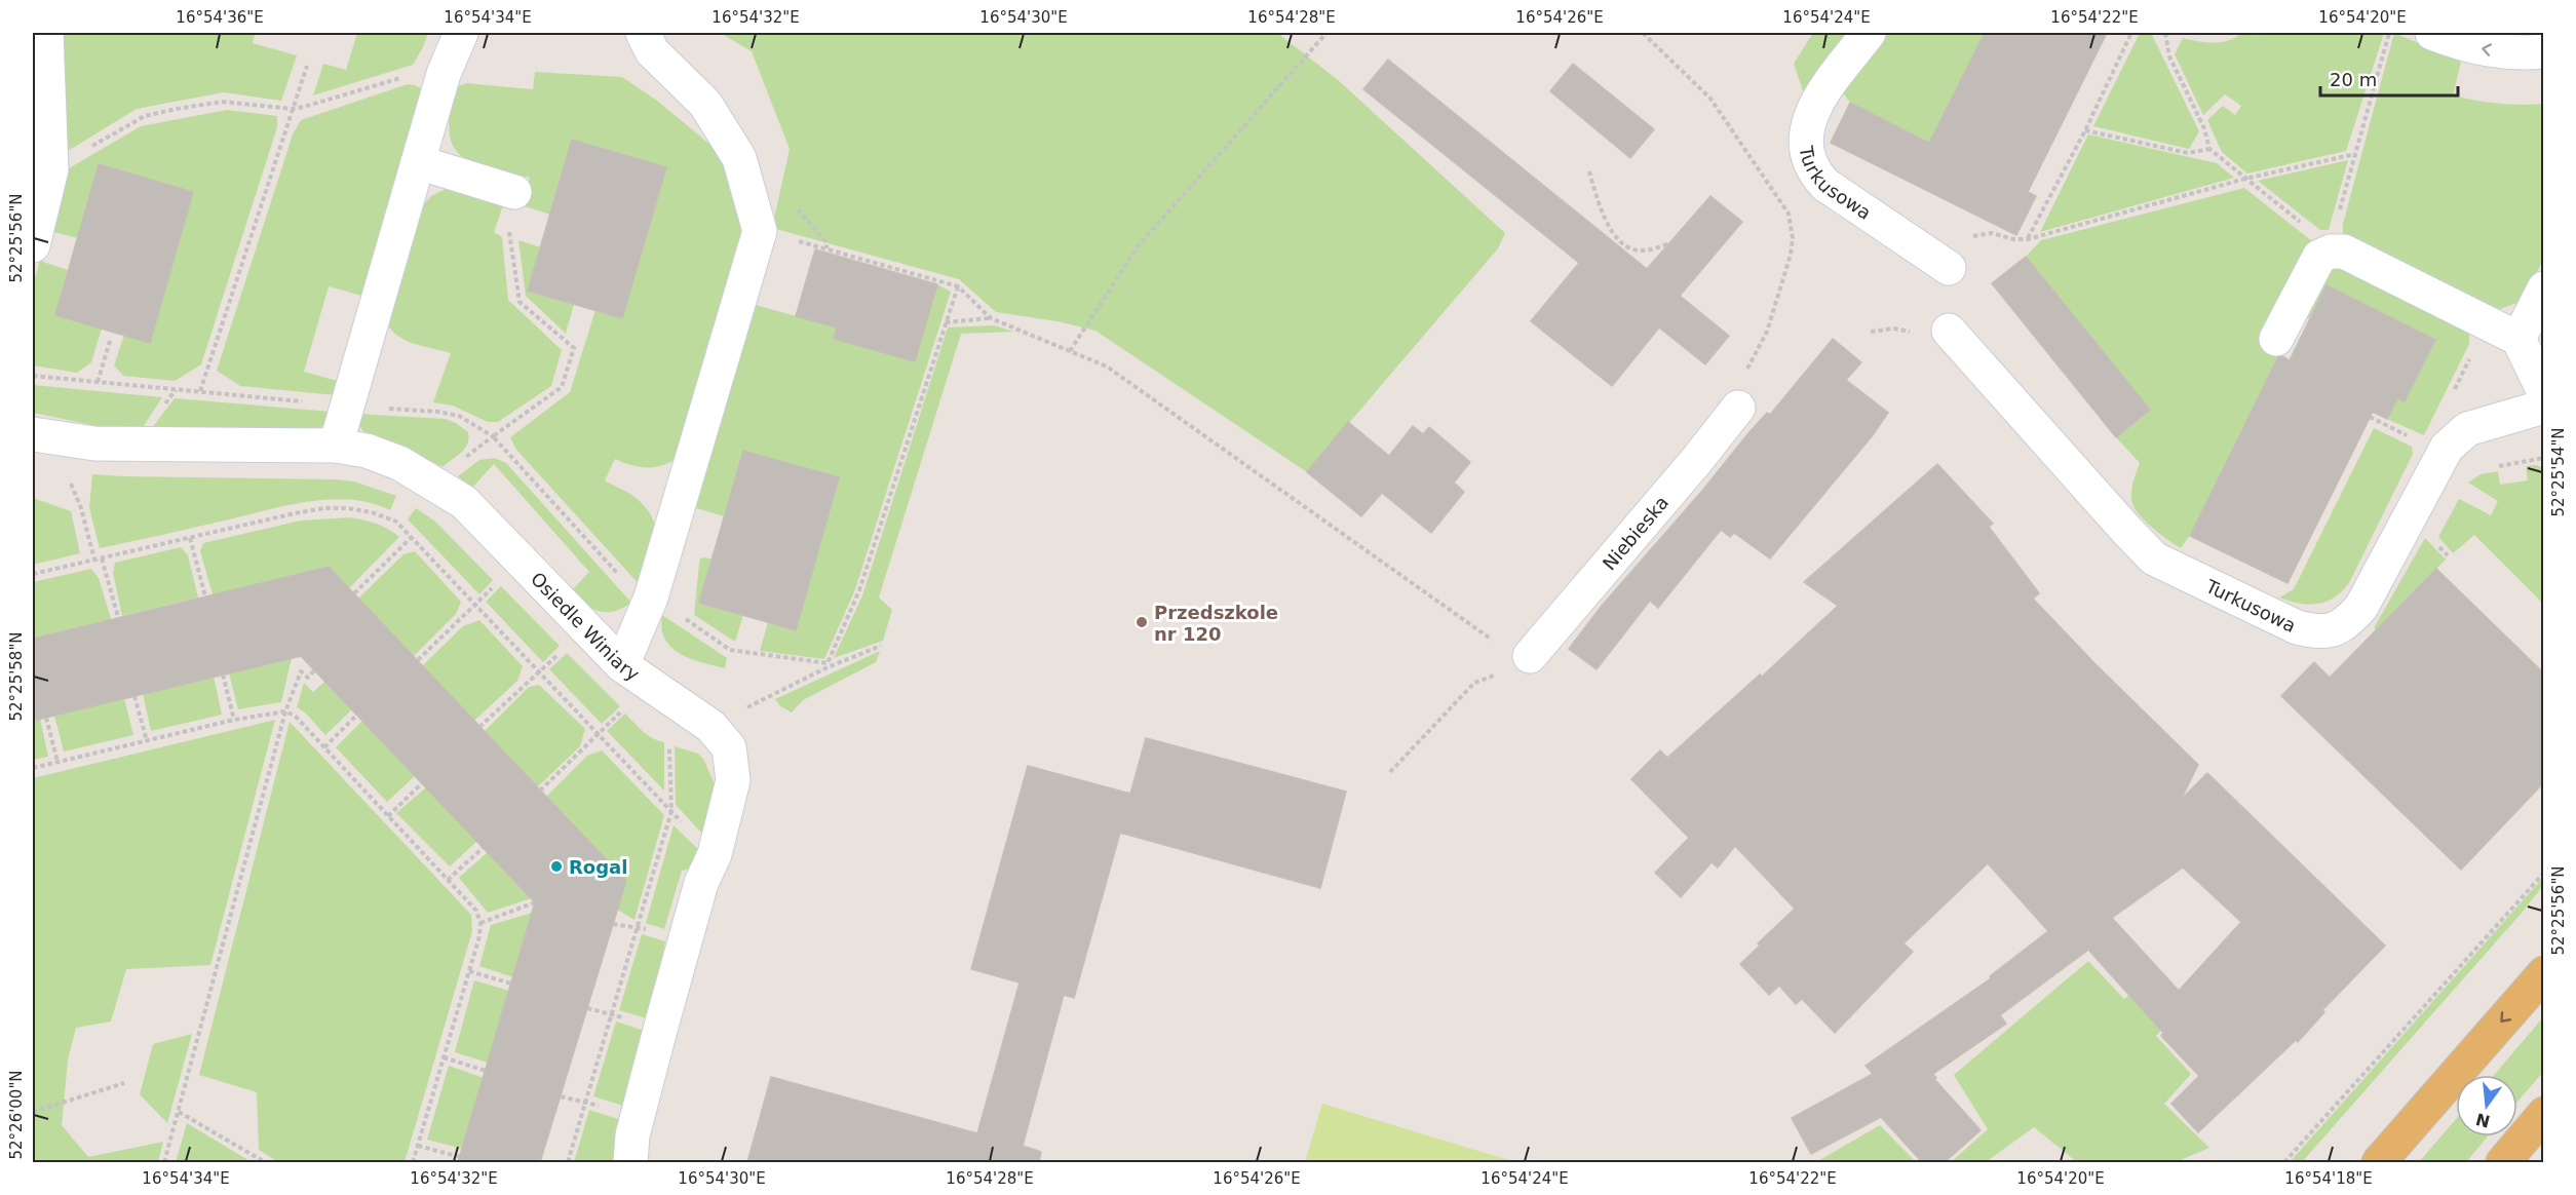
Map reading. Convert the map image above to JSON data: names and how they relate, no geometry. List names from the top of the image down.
{
  "streets": {
    "street": ["Turkusowa", "Niebieska", "Osiedle Winiary"]
  },
  "places": ["Przedszkole nr 120", "Rogal"],
  "scale_bar": "20 m",
  "north": "bottom",
  "coordinates": [
    "16°54'36\"E",
    "16°54'34\"E",
    "16°54'32\"E",
    "16°54'30\"E",
    "16°54'28\"E",
    "16°54'26\"E",
    "16°54'24\"E",
    "16°54'22\"E",
    "16°54'20\"E",
    "52°25'56\"N",
    "52°25'54\"N",
    "52°25'58\"N",
    "52°26'00\"N",
    "16°54'18\"E"
  ]
}
